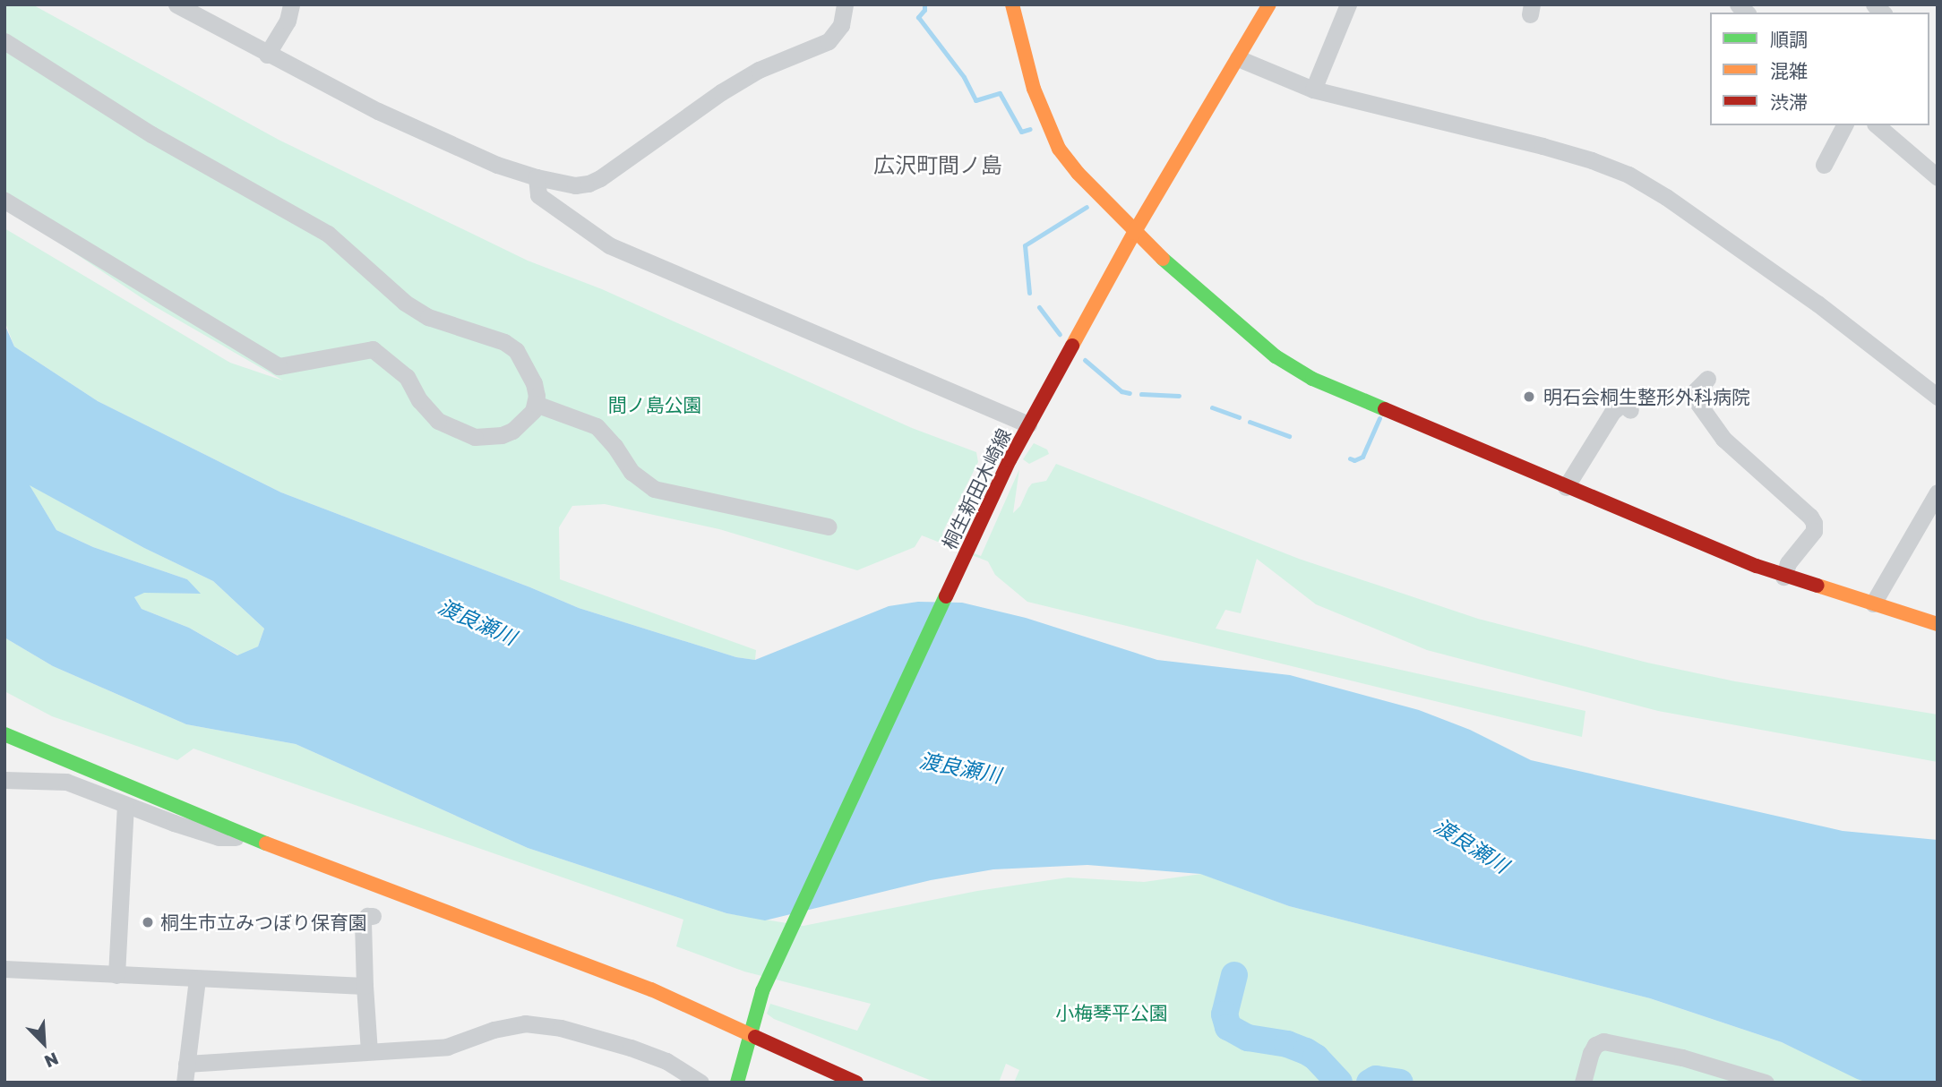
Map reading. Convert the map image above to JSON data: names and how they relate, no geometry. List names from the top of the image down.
{
  "streets": {
    "street": ["桐生新田木崎線"]
  },
  "districts": ["広沢町間ノ島"],
  "water": ["渡良瀬川"],
  "parks": ["間ノ島公園", "小梅琴平公園"],
  "places": ["明石会桐生整形外科病院", "桐生市立みつぼり保育園"],
  "legend": ["順調", "混雑", "渋滞"],
  "north": "bottom right"
}
